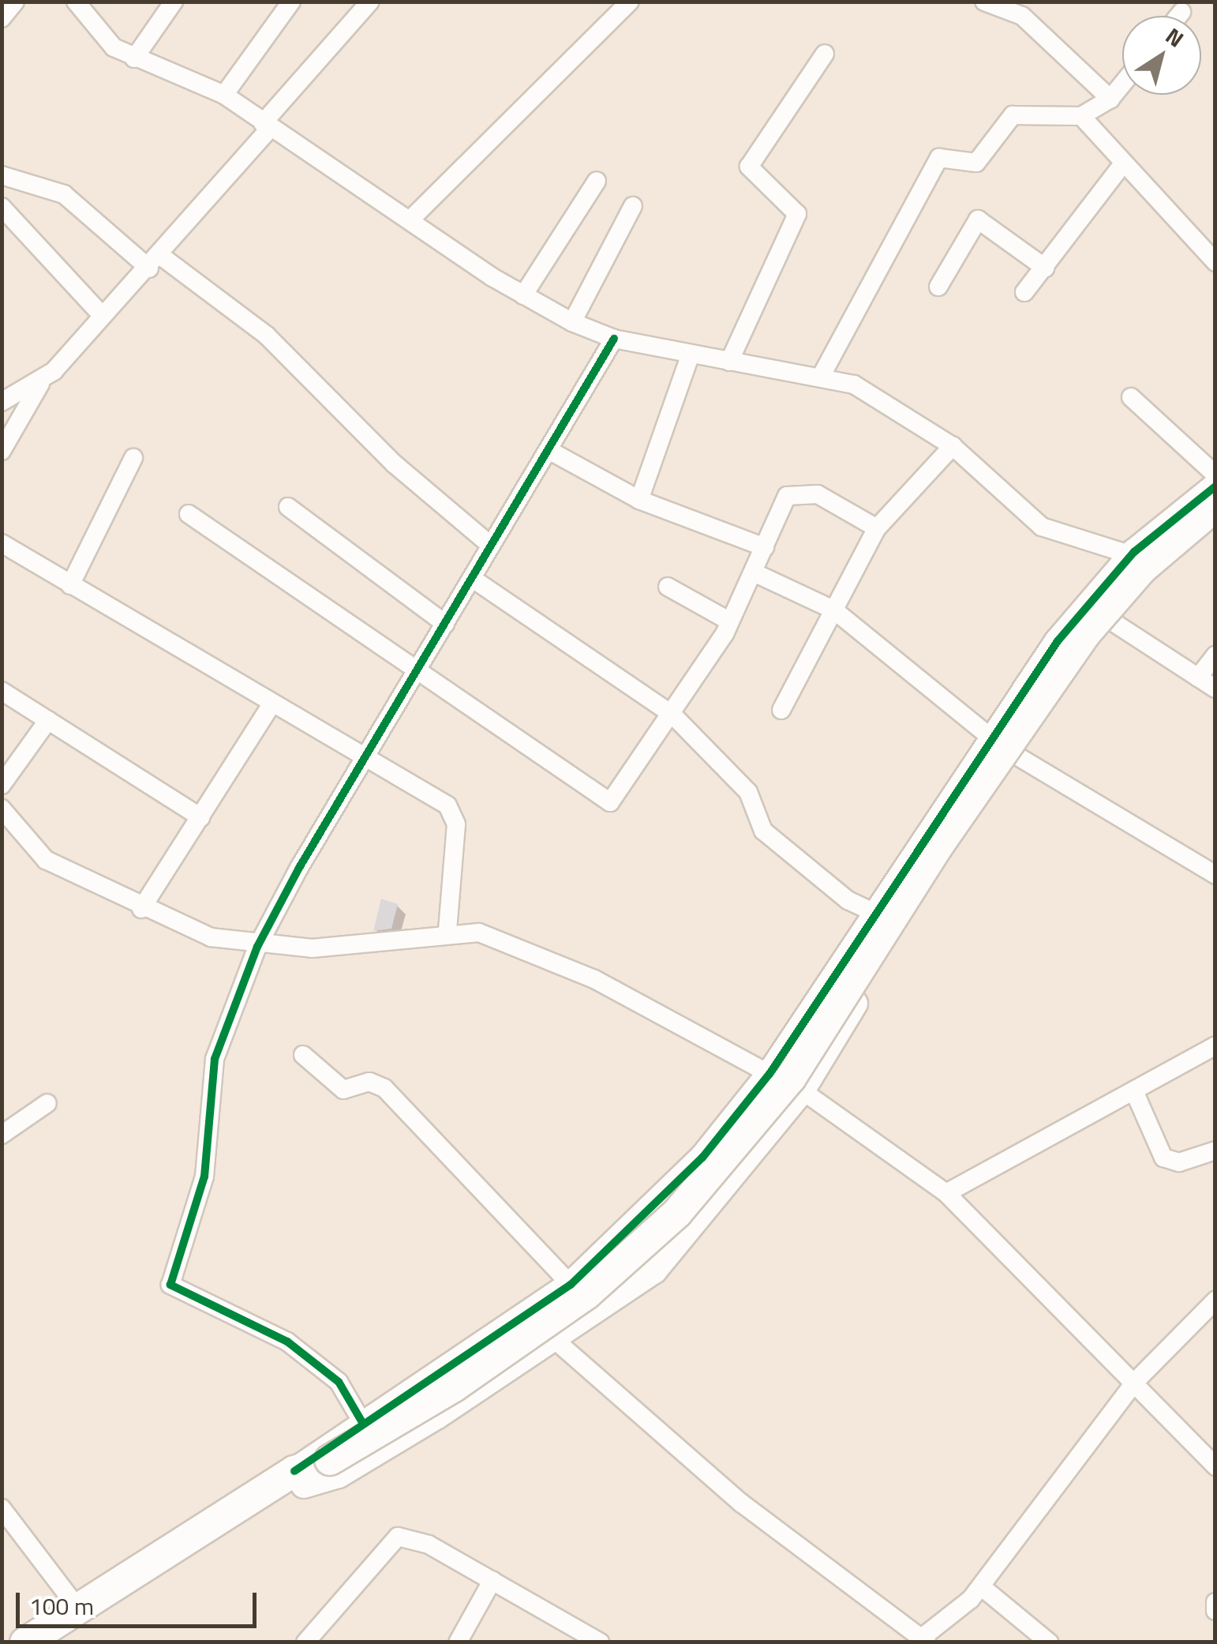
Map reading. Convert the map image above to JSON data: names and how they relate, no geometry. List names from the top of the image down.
{
  "scale_bar": "100 m",
  "north": "top right"
}
